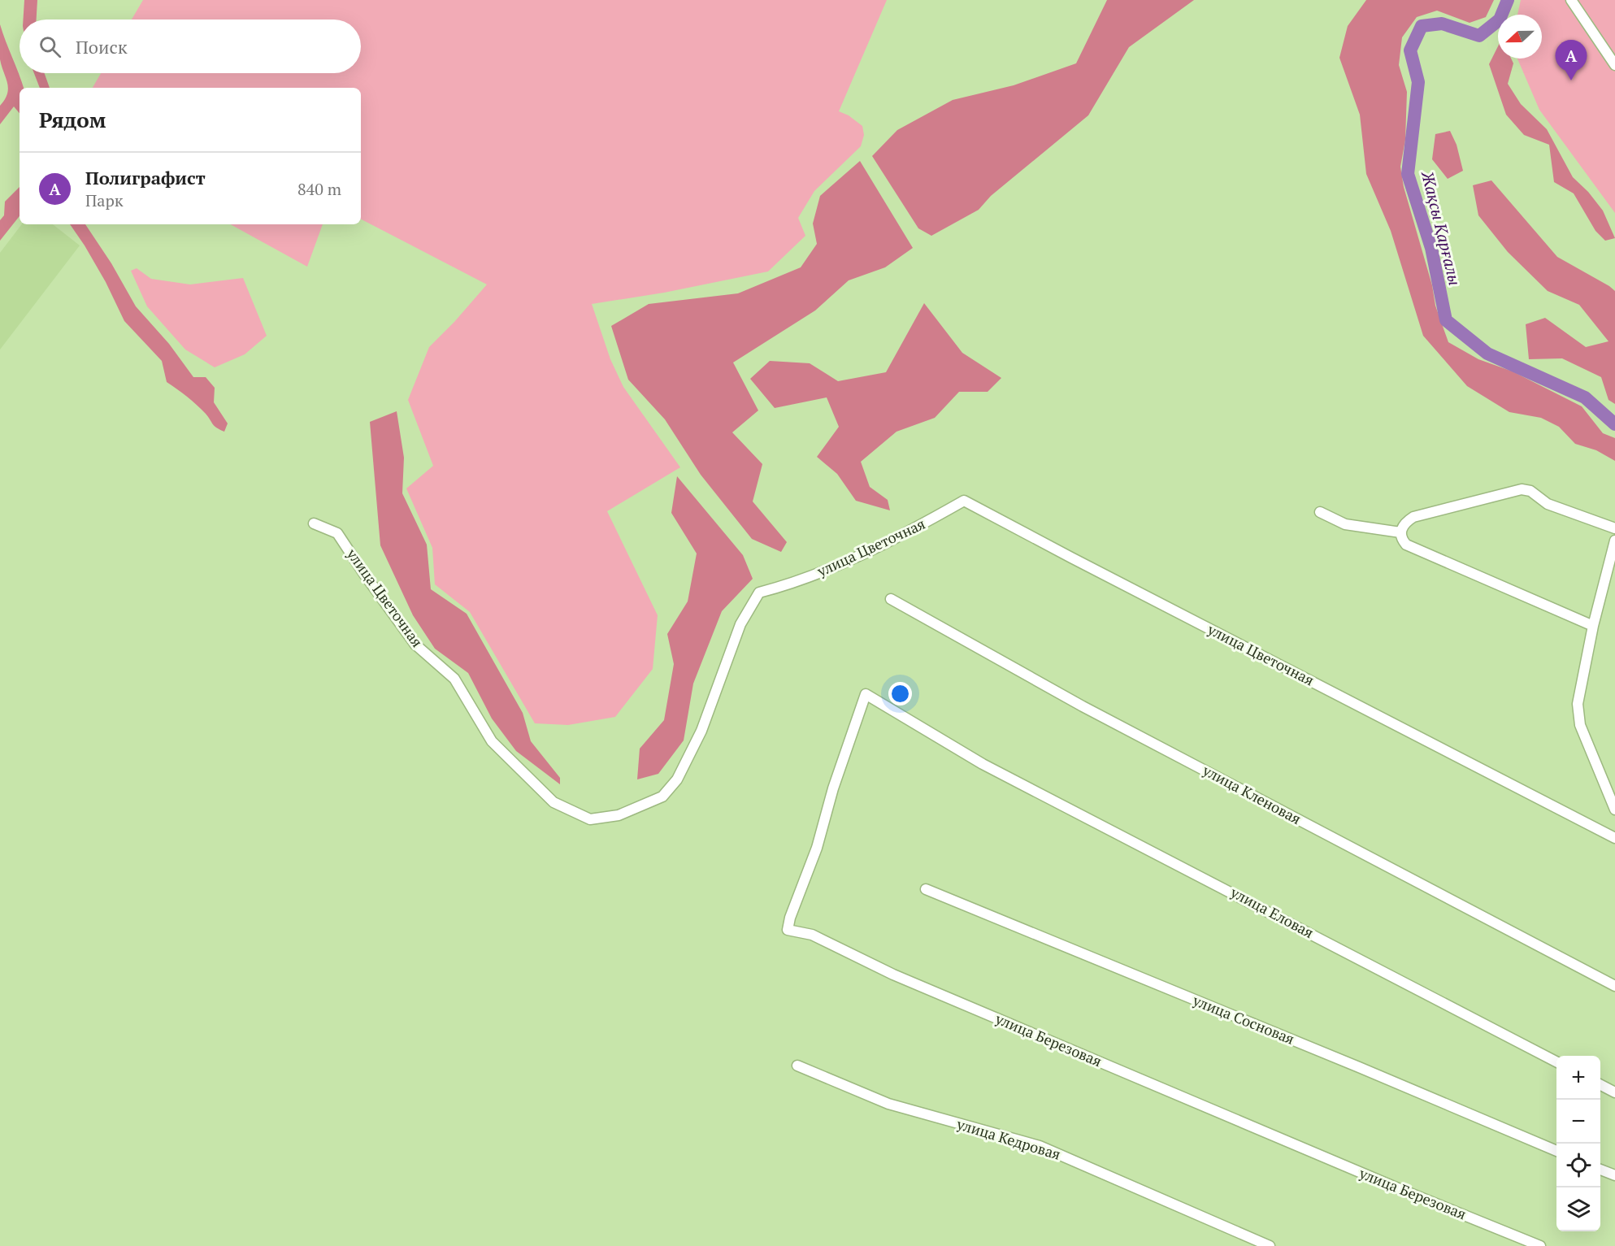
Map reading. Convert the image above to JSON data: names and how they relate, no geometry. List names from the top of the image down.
{
  "streets": {
    "street": [
      "улица Цветочная",
      "улица Кленовая",
      "улица Еловая",
      "улица Сосновая",
      "улица Березовая",
      "улица Кедровая"
    ]
  },
  "crossings": [
    ["улица Еловая", "улица Березовая"]
  ],
  "water": ["Жақсы Қарғалы"],
  "north": "left",
  "page": {
    "search": "Поиск",
    "pins": "A",
    "heading": "Рядом",
    "list": [
      {
        "mark": "A",
        "name": "Полиграфист",
        "note": "Парк",
        "value": "840 m"
      }
    ],
    "map_buttons": ["+", "−"]
  }
}
